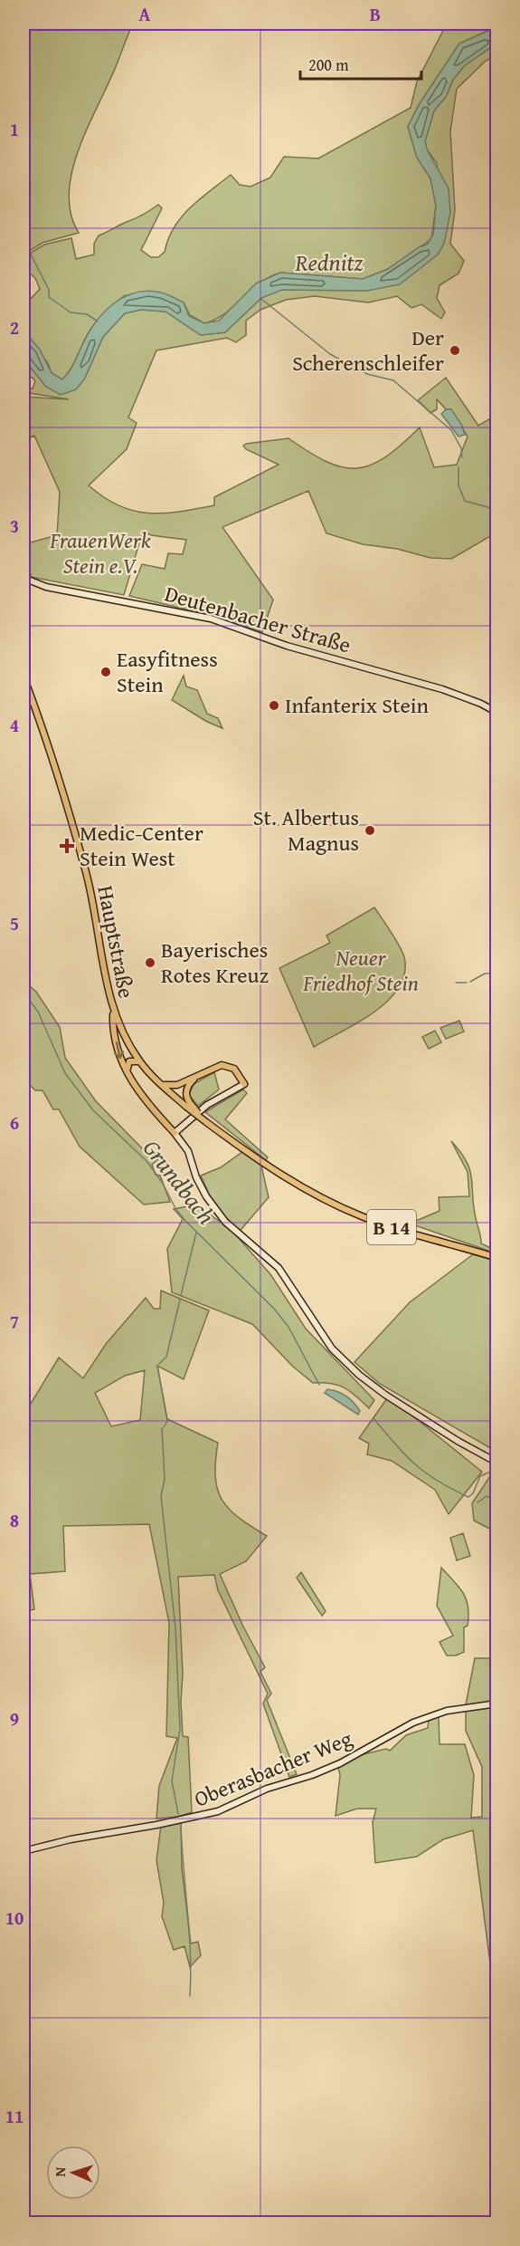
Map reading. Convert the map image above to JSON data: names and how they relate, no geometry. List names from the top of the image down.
{
  "streets": {
    "main road": ["Hauptstraße", "B 14"],
    "street": ["Deutenbacher Straße", "Oberasbacher Weg"]
  },
  "water": ["Rednitz", "Grundbach"],
  "parks": ["FrauenWerk Stein e.V.", "Neuer Friedhof Stein"],
  "places": {
    "other": [
      "Der Scherenschleifer",
      "Easyfitness Stein",
      "Infanterix Stein",
      "St. Albertus Magnus",
      "Bayerisches Rotes Kreuz"
    ],
    "health": ["Medic-Center Stein West"]
  },
  "scale_bar": "200 m",
  "north": "left",
  "grid": {
    "columns": ["A", "B"],
    "rows": [
      "1",
      "2",
      "3",
      "4",
      "5",
      "6",
      "7",
      "8",
      "9",
      "10",
      "11"
    ]
  }
}
